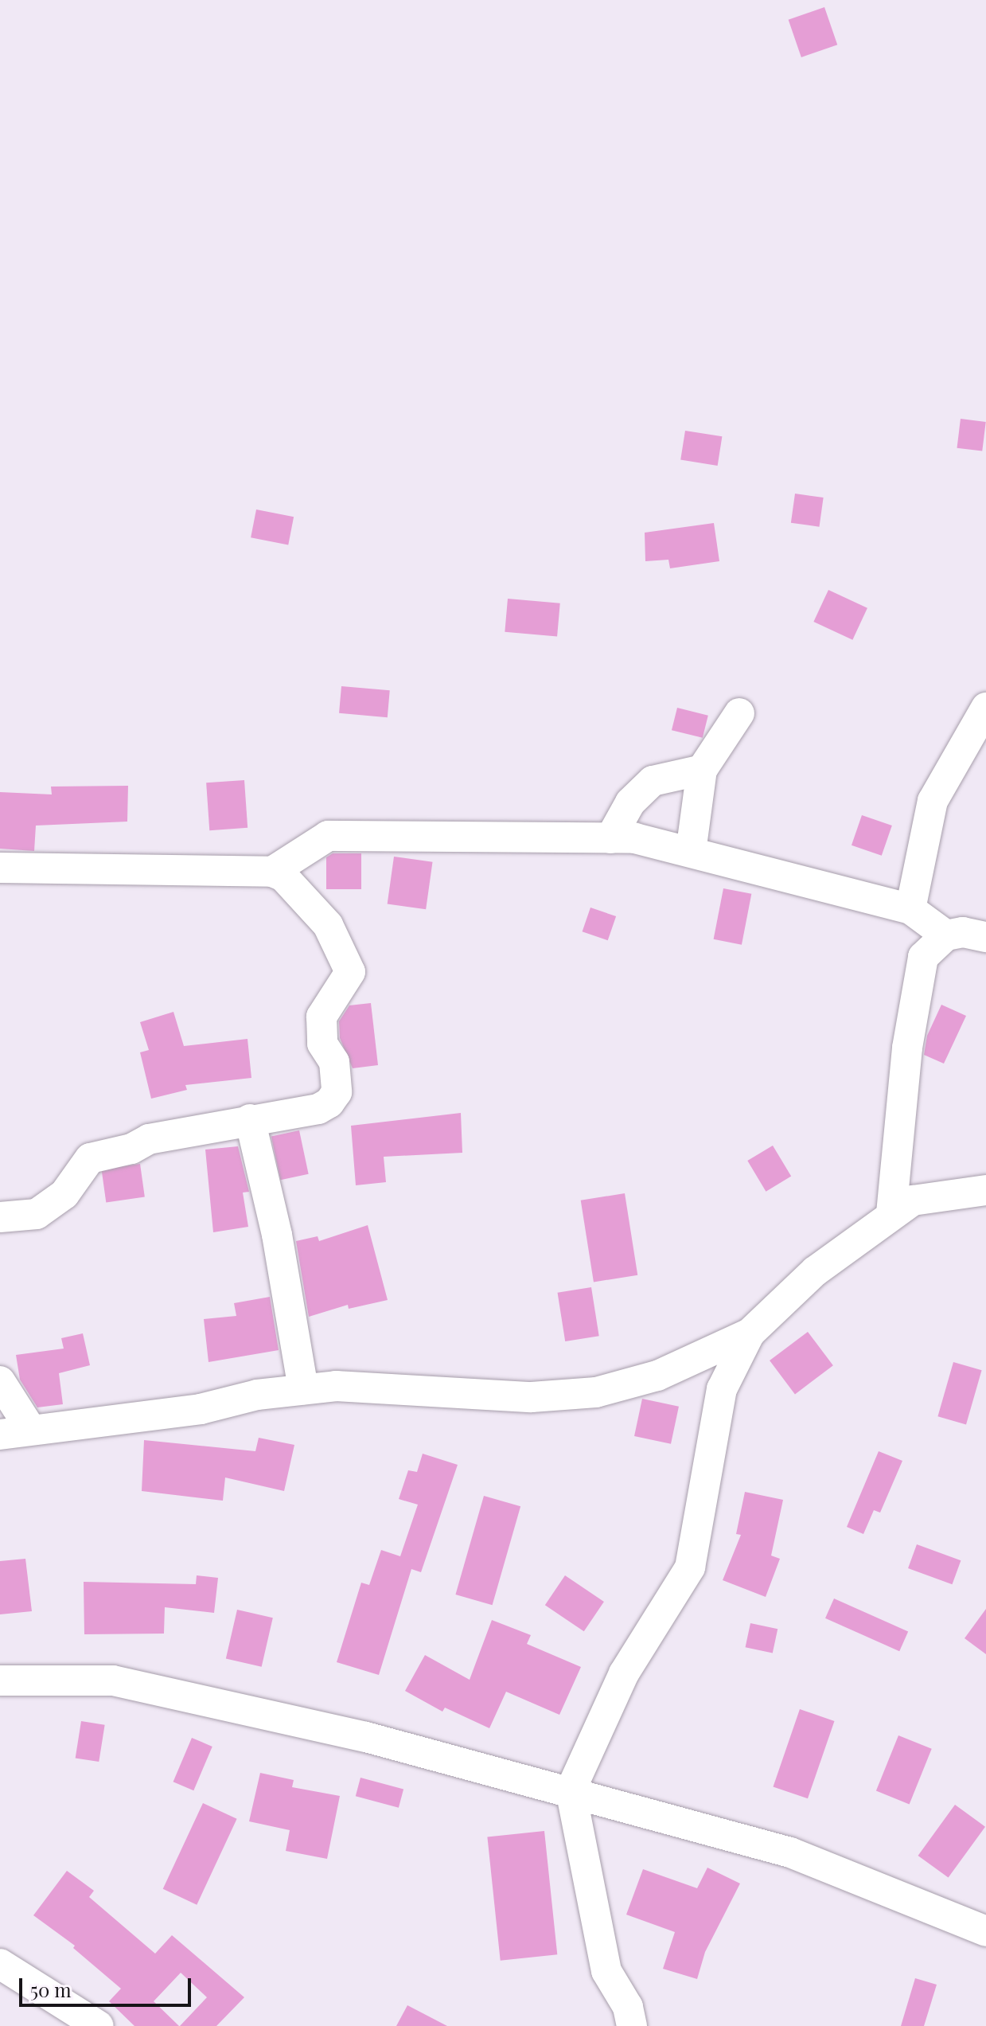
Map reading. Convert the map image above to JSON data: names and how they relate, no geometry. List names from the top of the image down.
{
  "scale_bar": "50 m"
}
